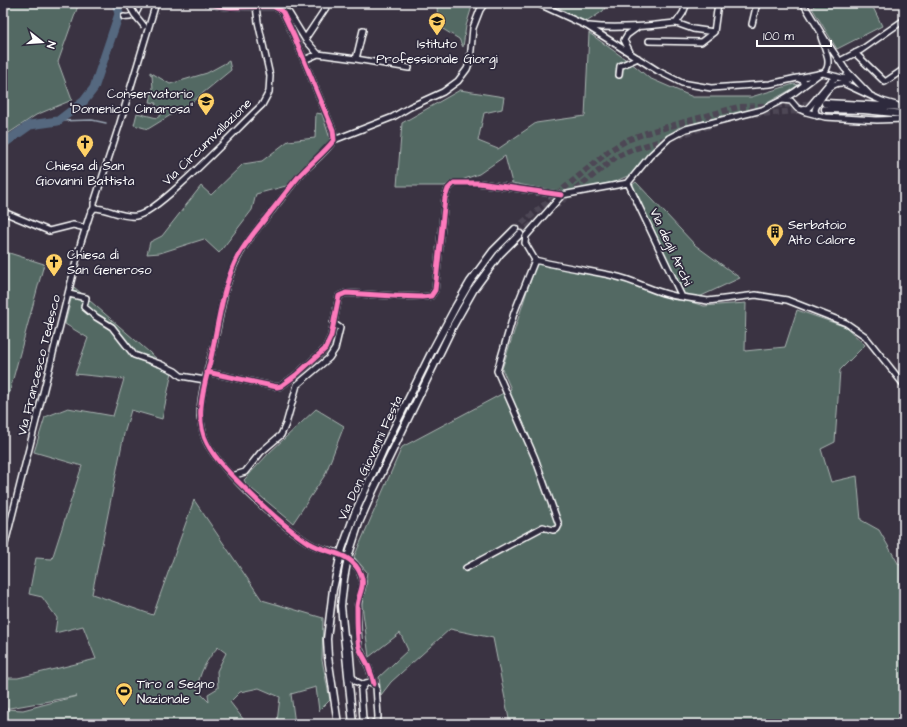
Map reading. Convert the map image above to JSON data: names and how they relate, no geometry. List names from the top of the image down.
{
  "streets": {
    "main road": ["Via Don Giovanni Festa"],
    "street": ["Via Circumvallazione", "Via degli Archi", "Via Francesco Tedesco"]
  },
  "crossings": [
    ["Via Circumvallazione", "Via Francesco Tedesco"]
  ],
  "places": {
    "school or university": ["Istituto Professionale Giorgi", "Conservatorio \"Domenico Cimarosa\""],
    "church": ["Chiesa di San Giovanni Battista", "Chiesa di San Generoso"],
    "building": ["Serbatoio Alto Calore"],
    "sports": ["Tiro a Segno Nazionale"]
  },
  "scale_bar": "100 m",
  "north": "right"
}
